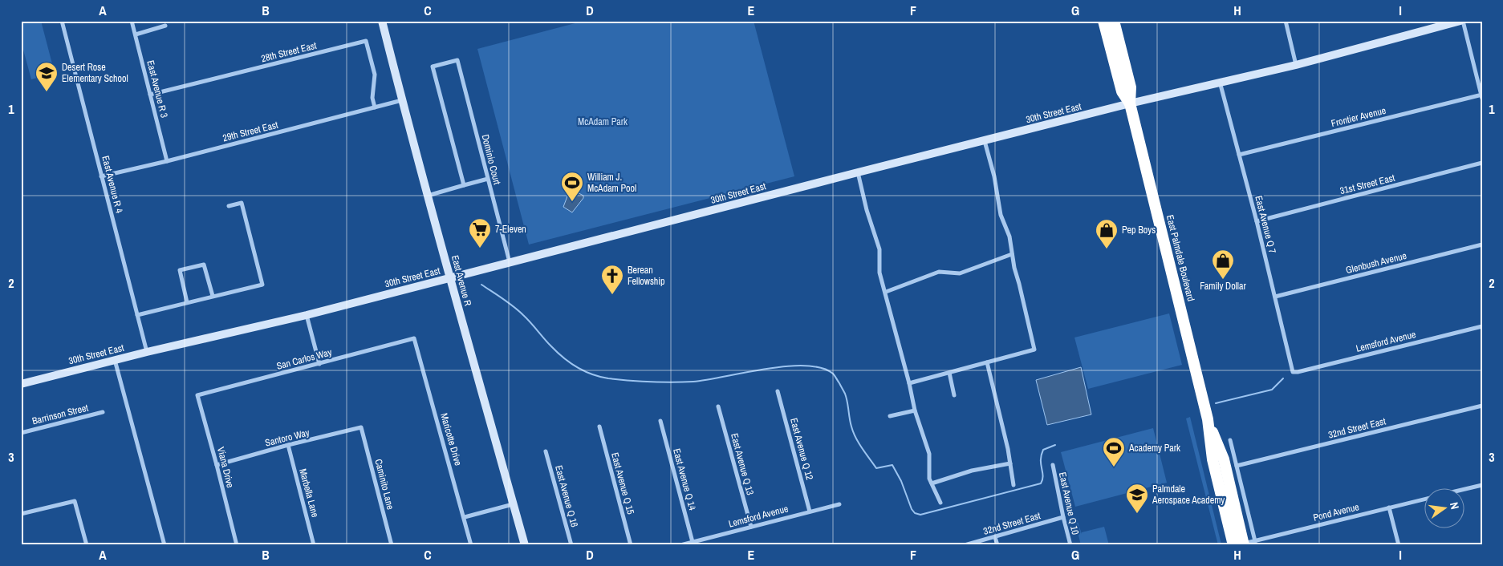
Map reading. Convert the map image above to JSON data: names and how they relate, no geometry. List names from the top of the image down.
{
  "streets": {
    "highway": ["East Palmdale Boulevard"],
    "street": [
      "28th Street East",
      "East Avenue R 3",
      "30th Street East",
      "Frontier Avenue",
      "29th Street East",
      "Dominio Court",
      "East Avenue R 4",
      "31st Street East",
      "East Avenue Q 7",
      "Glenbush Avenue",
      "East Avenue R",
      "Lemsford Avenue",
      "San Carlos Way",
      "Barrinson Street",
      "32nd Street East",
      "Santoro Way",
      "Maricotte Drive",
      "East Avenue Q 12",
      "East Avenue Q 13",
      "Viana Drive",
      "East Avenue Q 14",
      "East Avenue Q 15",
      "Caminito Lane",
      "Marbella Lane",
      "East Avenue Q 16",
      "East Avenue Q 10",
      "Pond Avenue"
    ]
  },
  "crossings": [
    ["28th Street East", "East Avenue R 3"],
    ["28th Street East", "29th Street East"],
    ["East Avenue R 3", "29th Street East"],
    ["30th Street East", "Dominio Court"],
    ["30th Street East", "East Avenue R 4"],
    ["30th Street East", "East Avenue Q 7"],
    ["30th Street East", "East Palmdale Boulevard"],
    ["30th Street East", "East Avenue R"],
    ["Frontier Avenue", "East Avenue Q 7"],
    ["29th Street East", "East Avenue R 4"],
    ["29th Street East", "East Avenue R"],
    ["31st Street East", "East Avenue Q 7"],
    ["East Avenue Q 7", "Glenbush Avenue"],
    ["East Avenue Q 7", "Lemsford Avenue"],
    ["East Palmdale Boulevard", "Pond Avenue"],
    ["Lemsford Avenue", "East Avenue Q 12"],
    ["Lemsford Avenue", "East Avenue Q 13"],
    ["Lemsford Avenue", "East Avenue Q 14"],
    ["San Carlos Way", "Maricotte Drive"],
    ["San Carlos Way", "Viana Drive"],
    ["32nd Street East", "East Avenue Q 10"],
    ["Santoro Way", "Viana Drive"],
    ["Santoro Way", "Caminito Lane"],
    ["Santoro Way", "Marbella Lane"]
  ],
  "parks": ["McAdam Park"],
  "places": {
    "school or university": ["Desert Rose Elementary School", "Palmdale Aerospace Academy"],
    "sports": ["William J. McAdam Pool", "Academy Park"],
    "supermarket": ["7-Eleven"],
    "shop": ["Pep Boys", "Family Dollar"],
    "church": ["Berean Fellowship"]
  },
  "north": "right",
  "grid": {
    "columns": [
      "A",
      "B",
      "C",
      "D",
      "E",
      "F",
      "G",
      "H",
      "I"
    ],
    "rows": ["1", "2", "3"]
  }
}
